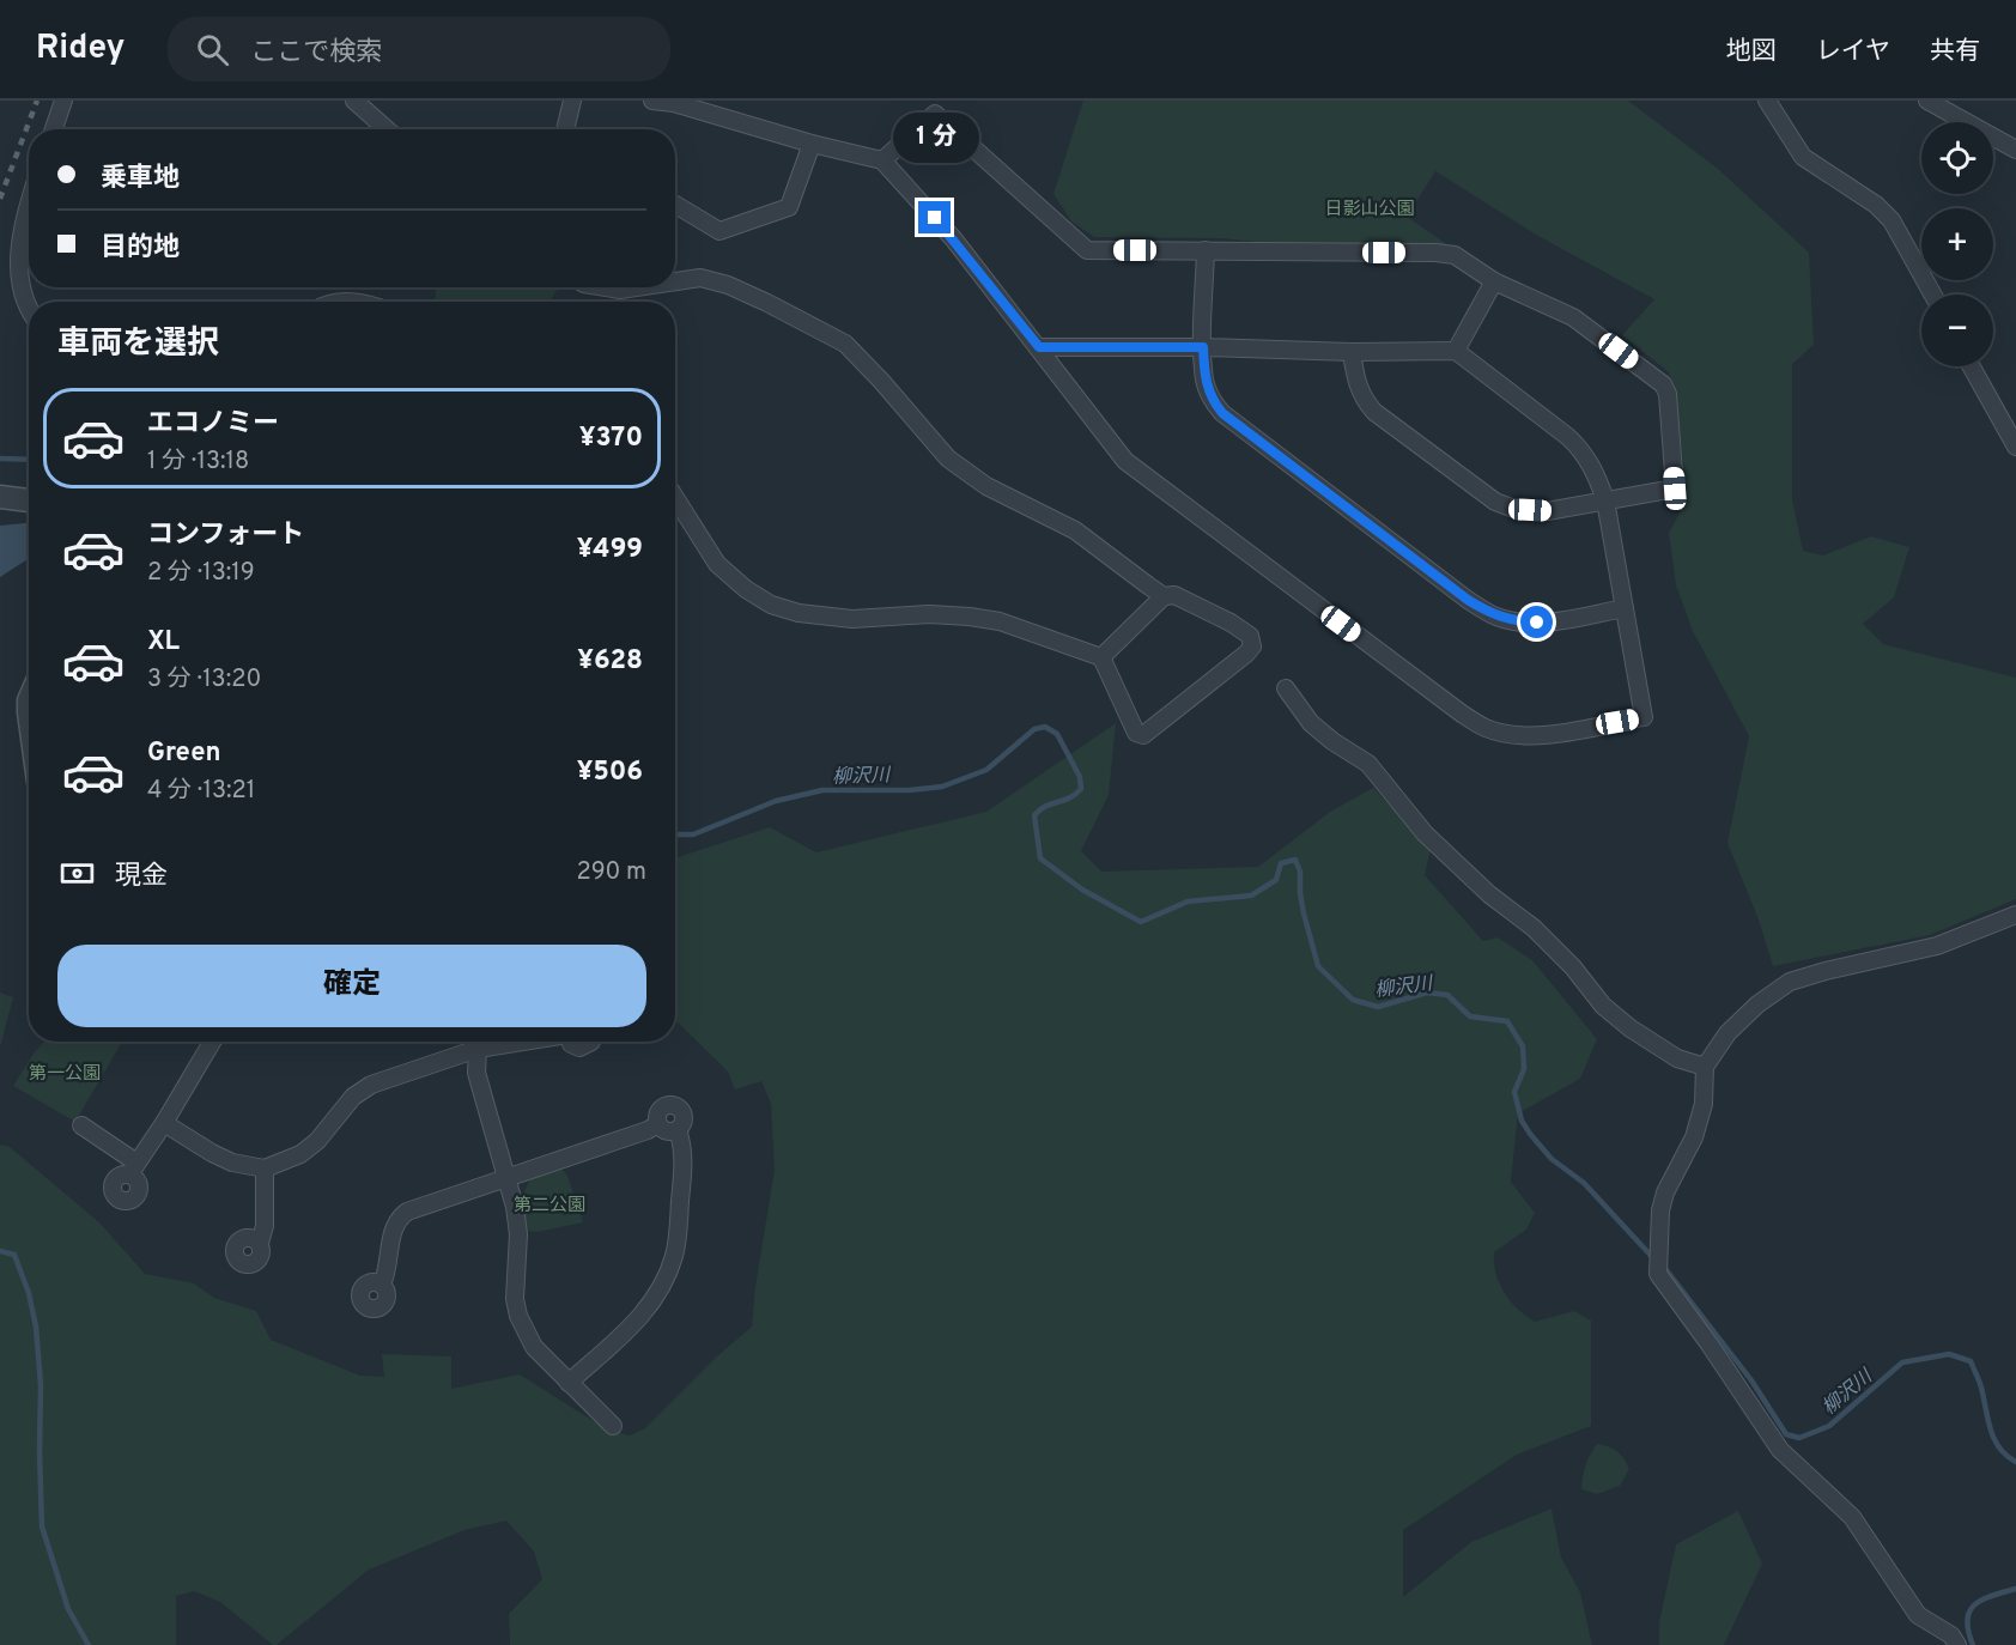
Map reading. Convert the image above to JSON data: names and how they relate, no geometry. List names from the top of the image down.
{
  "water": ["柳沢川"],
  "parks": ["日影山公園", "第一公園", "第二公園"],
  "page": {
    "header": "Ridey",
    "search": "ここで検索",
    "nav": ["地図", "レイヤ", "共有"],
    "bubble": "1 分",
    "map_buttons": ["+", "−"],
    "banner": ["乗車地", "目的地"],
    "heading": "車両を選択",
    "list": [
      {
        "name": "エコノミー",
        "note": "1 分 · 13:18",
        "value": "¥370"
      },
      {
        "name": "コンフォート",
        "note": "2 分 · 13:19",
        "value": "¥499"
      },
      {
        "name": "XL",
        "note": "3 分 · 13:20",
        "value": "¥628"
      },
      {
        "name": "Green",
        "note": "4 分 · 13:21",
        "value": "¥506"
      }
    ],
    "pay": ["現金", "290 m"],
    "buttons": "確定"
  }
}
